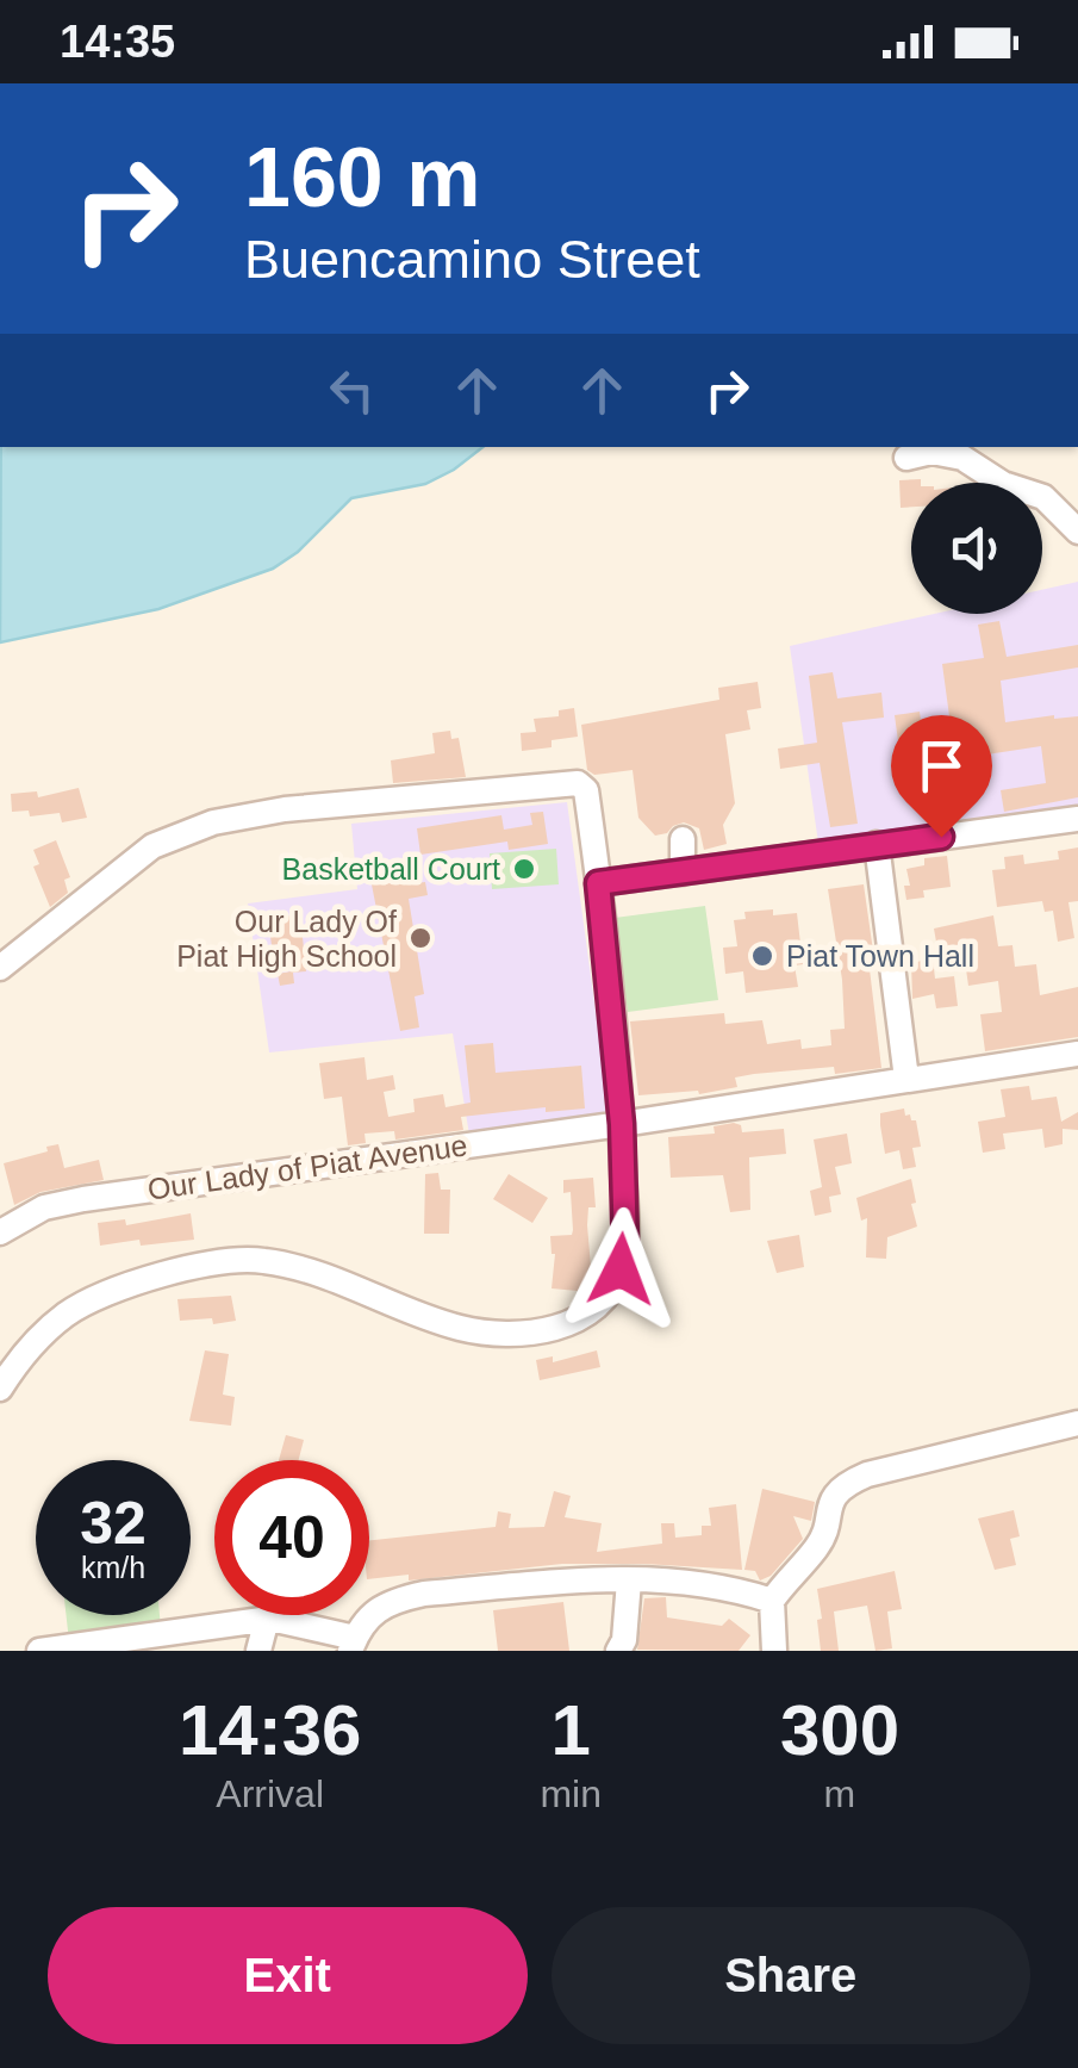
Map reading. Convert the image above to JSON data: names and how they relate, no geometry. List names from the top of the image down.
{
  "streets": {
    "street": ["Our Lady of Piat Avenue"]
  },
  "places": ["Basketball Court", "Our Lady Of Piat High School", "Piat Town Hall"],
  "page": {
    "status": "14:35",
    "turn": ["160 m", "Buencamino Street"],
    "speed": "32 km/h",
    "limit": "40",
    "eta": [
      "14:36",
      "Arrival",
      "1",
      "min",
      "300",
      "m"
    ],
    "buttons": ["Exit", "Share"]
  }
}
